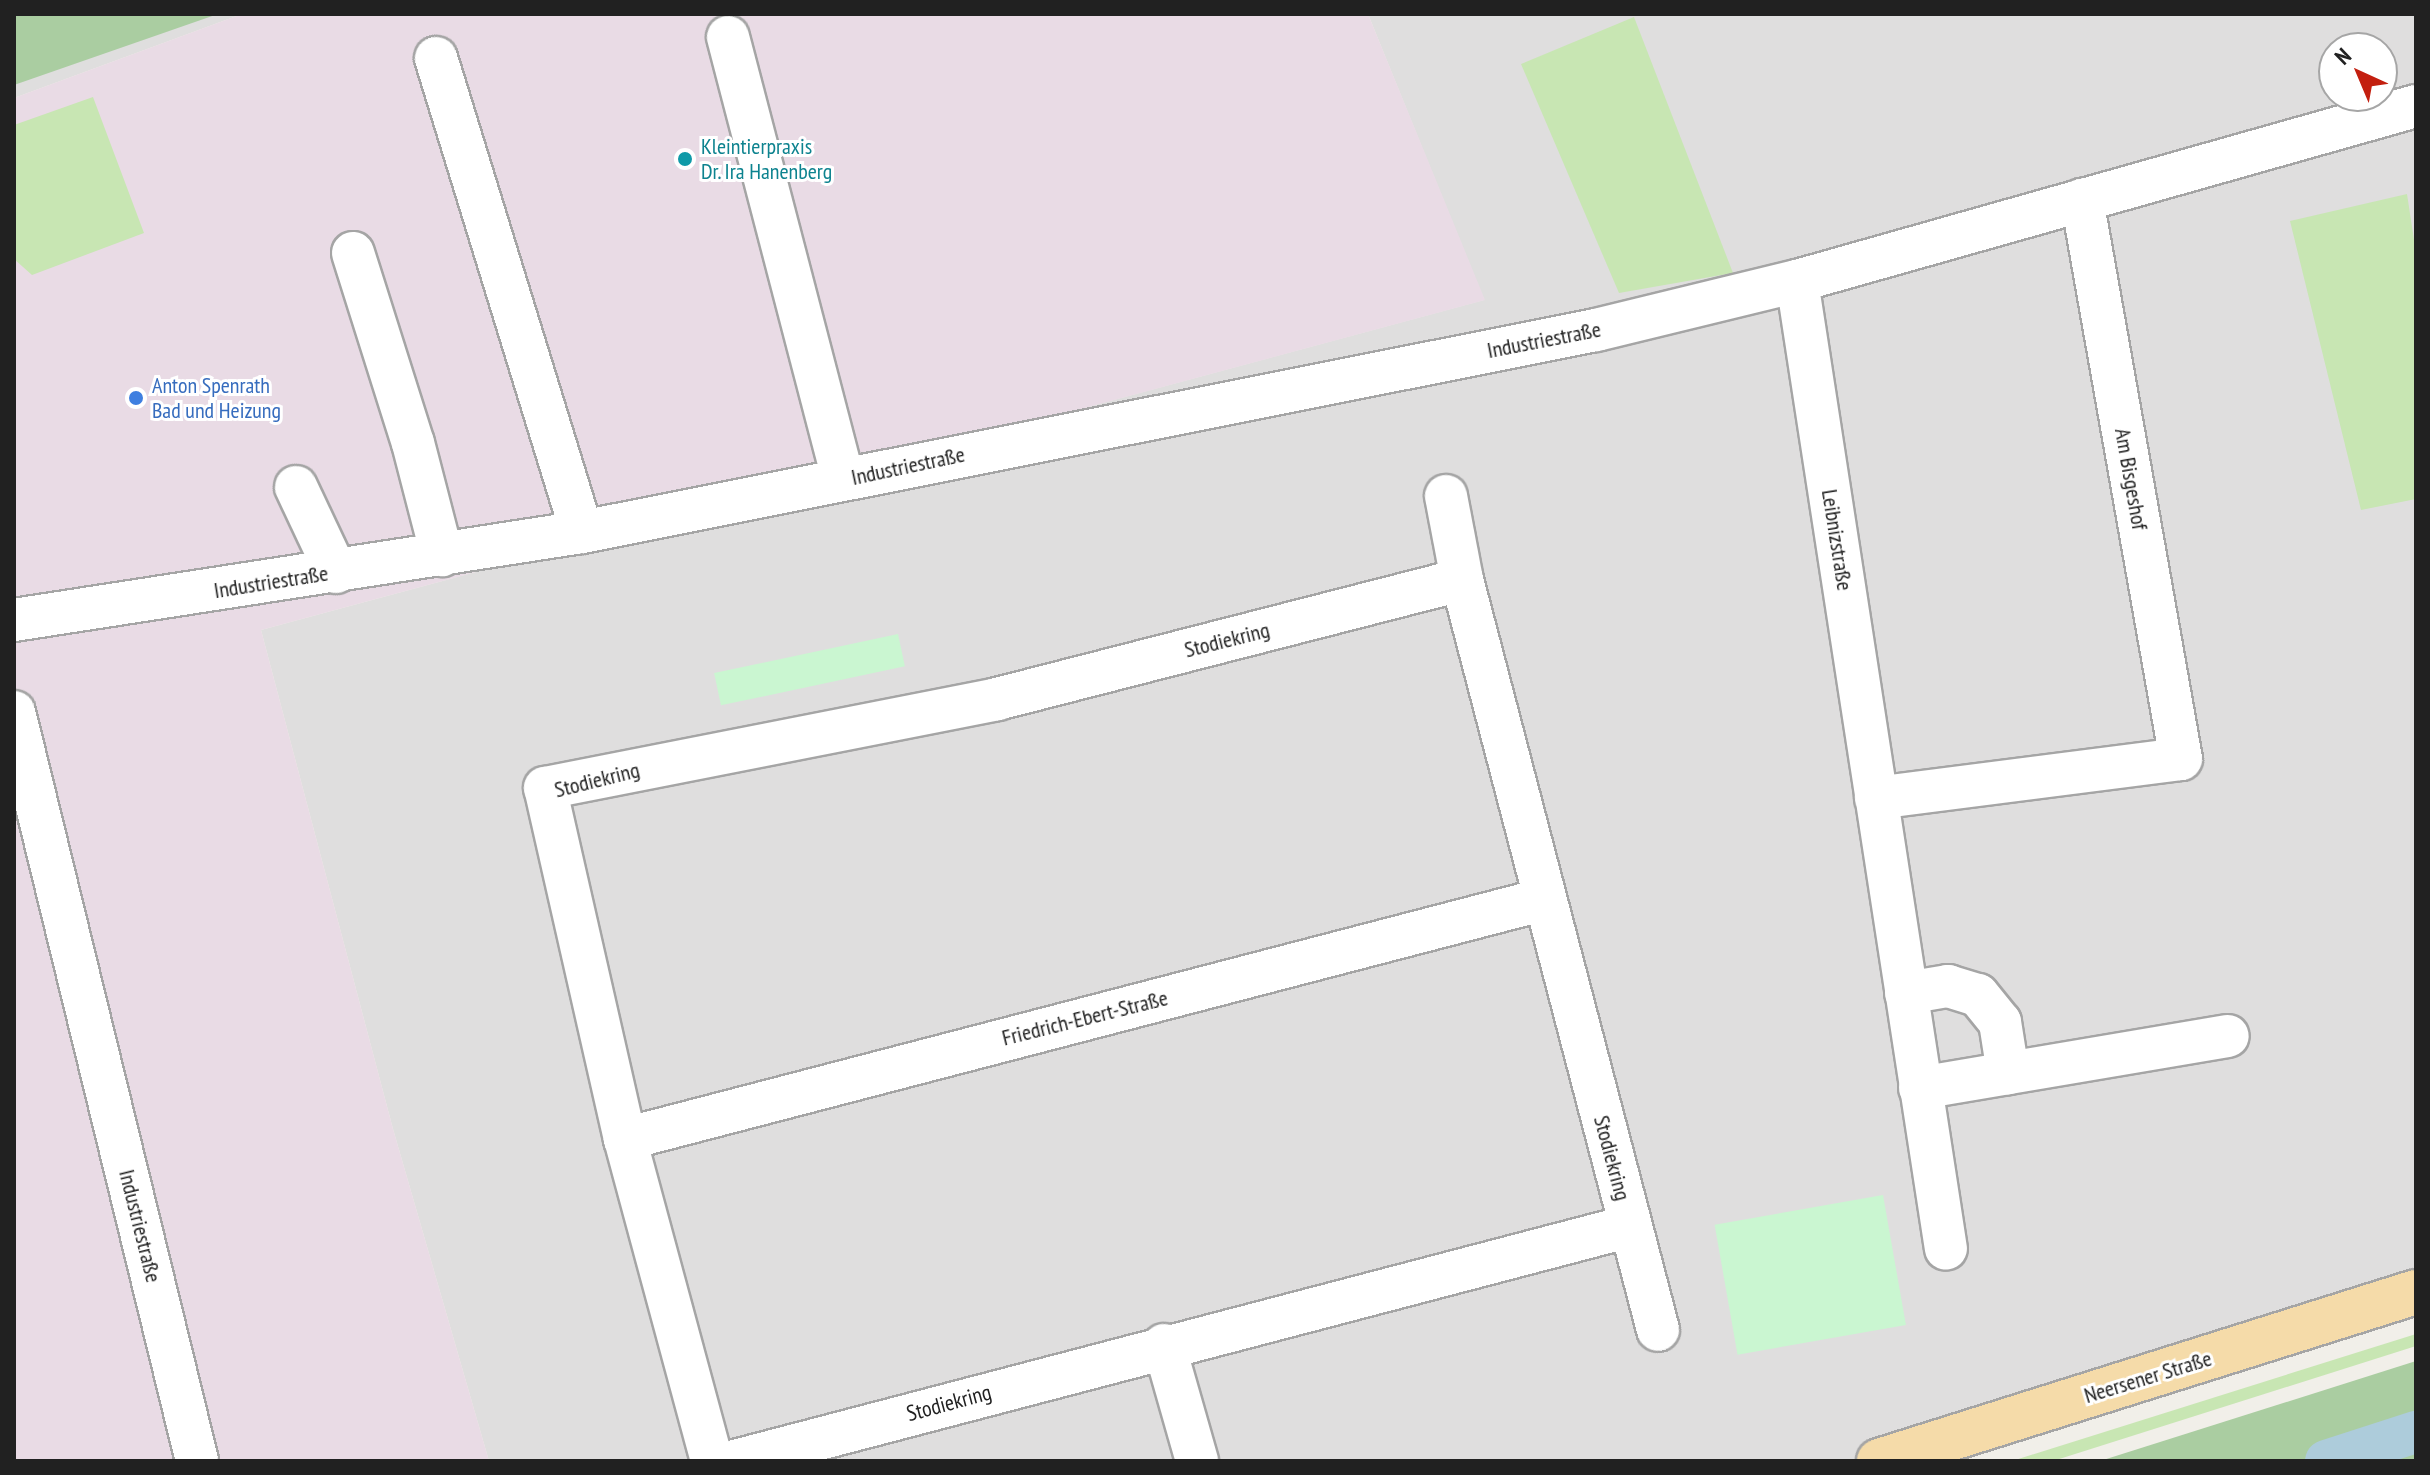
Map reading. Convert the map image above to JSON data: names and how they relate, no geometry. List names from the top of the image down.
{
  "streets": {
    "main road": ["Neersener Straße"],
    "street": [
      "Industriestraße",
      "Am Bisgeshof",
      "Leibnizstraße",
      "Stodiekring",
      "Friedrich-Ebert-Straße"
    ]
  },
  "crossings": [
    ["Industriestraße", "Leibnizstraße"],
    ["Am Bisgeshof", "Leibnizstraße"],
    ["Stodiekring", "Friedrich-Ebert-Straße"]
  ],
  "places": ["Kleintierpraxis Dr. Ira Hanenberg", "Anton Spenrath Bad und Heizung"],
  "north": "top left"
}
